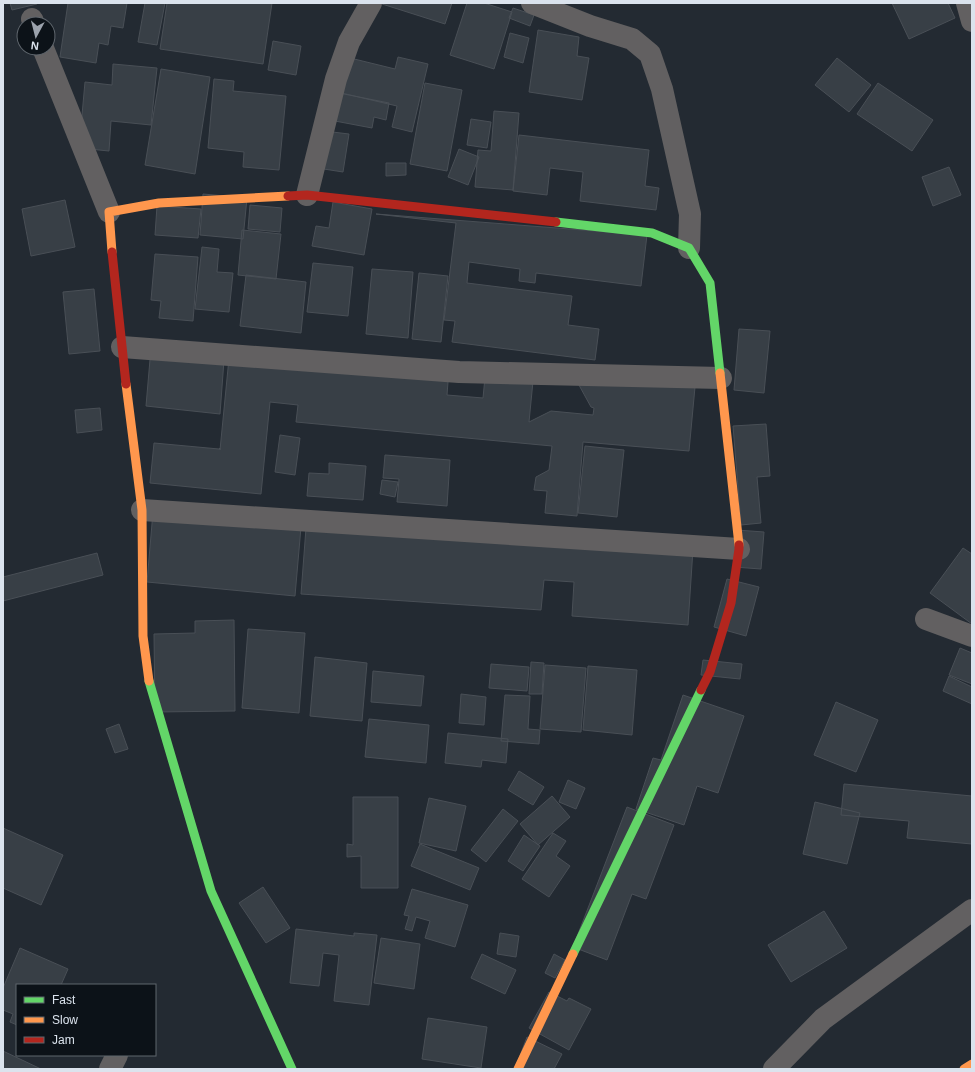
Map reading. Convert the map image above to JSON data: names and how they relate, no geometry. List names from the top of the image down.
{
  "legend": ["Fast", "Slow", "Jam"],
  "north": "bottom"
}
